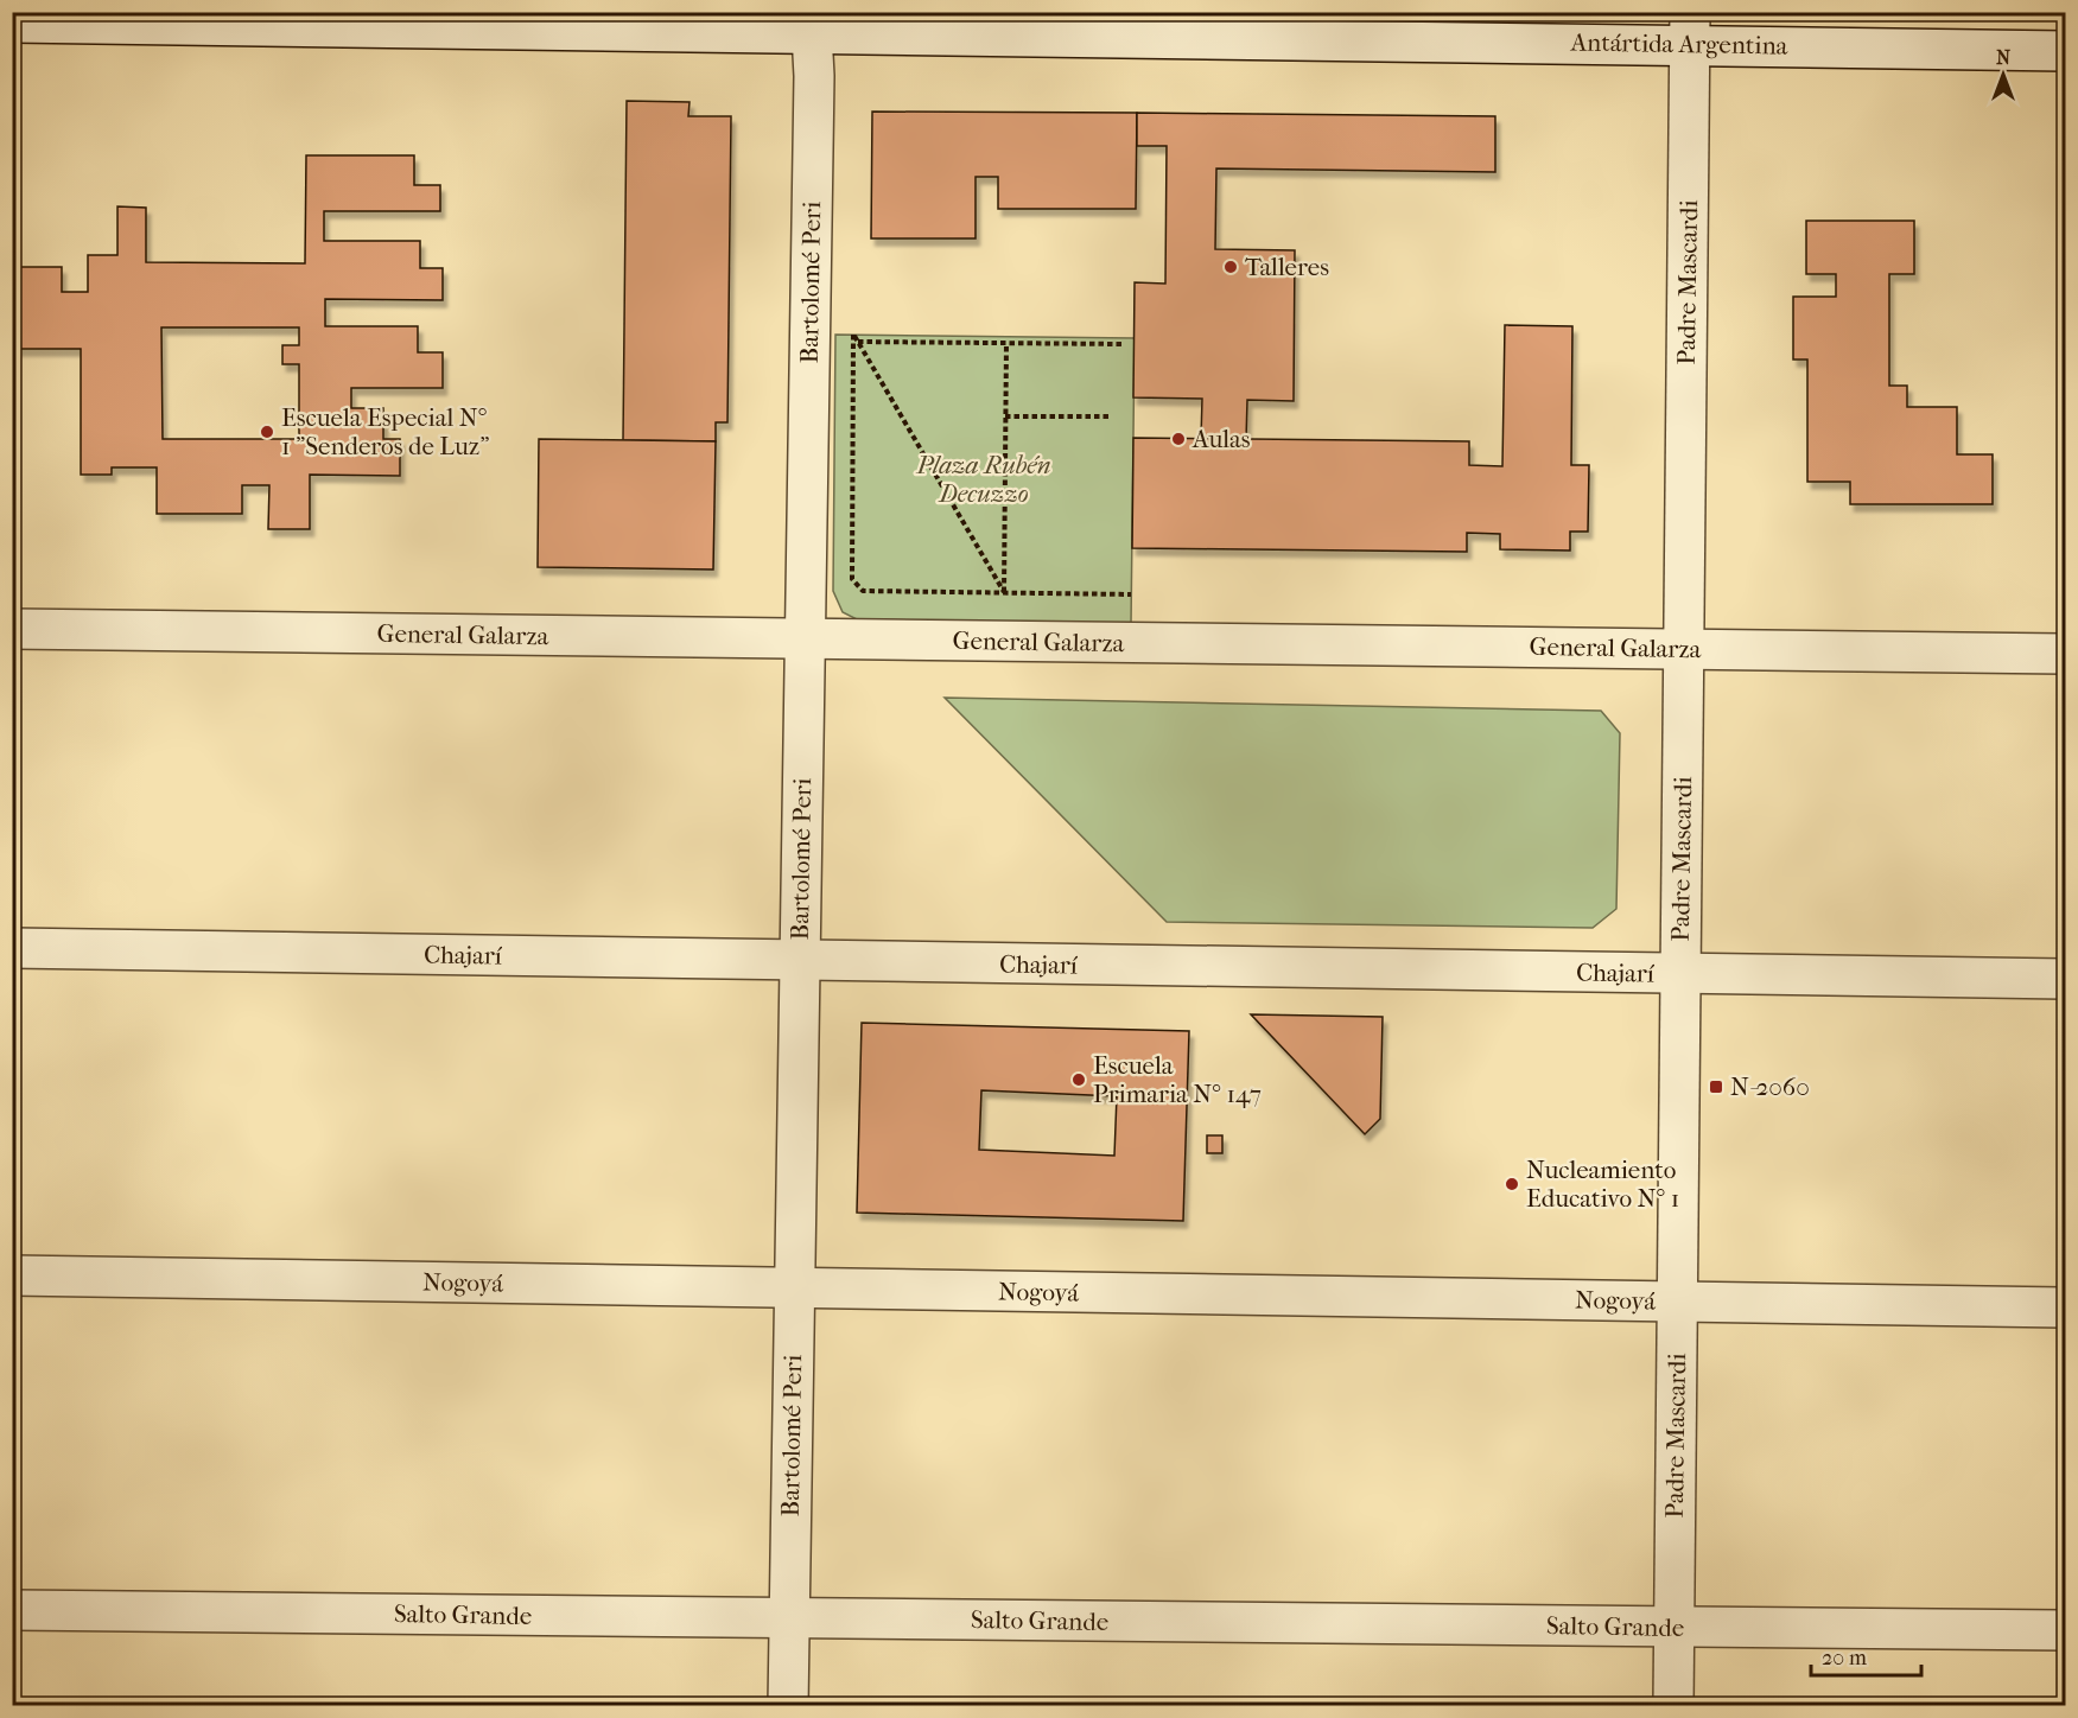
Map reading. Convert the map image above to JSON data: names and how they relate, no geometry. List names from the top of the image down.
{
  "streets": {
    "street": [
      "Antártida Argentina",
      "Bartolomé Peri",
      "Padre Mascardi",
      "General Galarza",
      "Chajarí",
      "Nogoyá",
      "Salto Grande"
    ]
  },
  "crossings": [
    ["Antártida Argentina", "Bartolomé Peri"],
    ["Antártida Argentina", "Padre Mascardi"],
    ["Bartolomé Peri", "General Galarza"],
    ["Bartolomé Peri", "Chajarí"],
    ["Bartolomé Peri", "Nogoyá"],
    ["Bartolomé Peri", "Salto Grande"],
    ["Padre Mascardi", "General Galarza"],
    ["Padre Mascardi", "Chajarí"],
    ["Padre Mascardi", "Nogoyá"],
    ["Padre Mascardi", "Salto Grande"]
  ],
  "parks": ["Plaza Rubén Decuzzo"],
  "places": {
    "other": [
      "Talleres",
      "Escuela Especial N° 1 \"Senderos de Luz\"",
      "Aulas",
      "Escuela Primaria N° 147",
      "Nucleamiento Educativo N° 1"
    ],
    "transit": ["N-2060"]
  },
  "scale_bar": "20 m",
  "north": "top"
}
